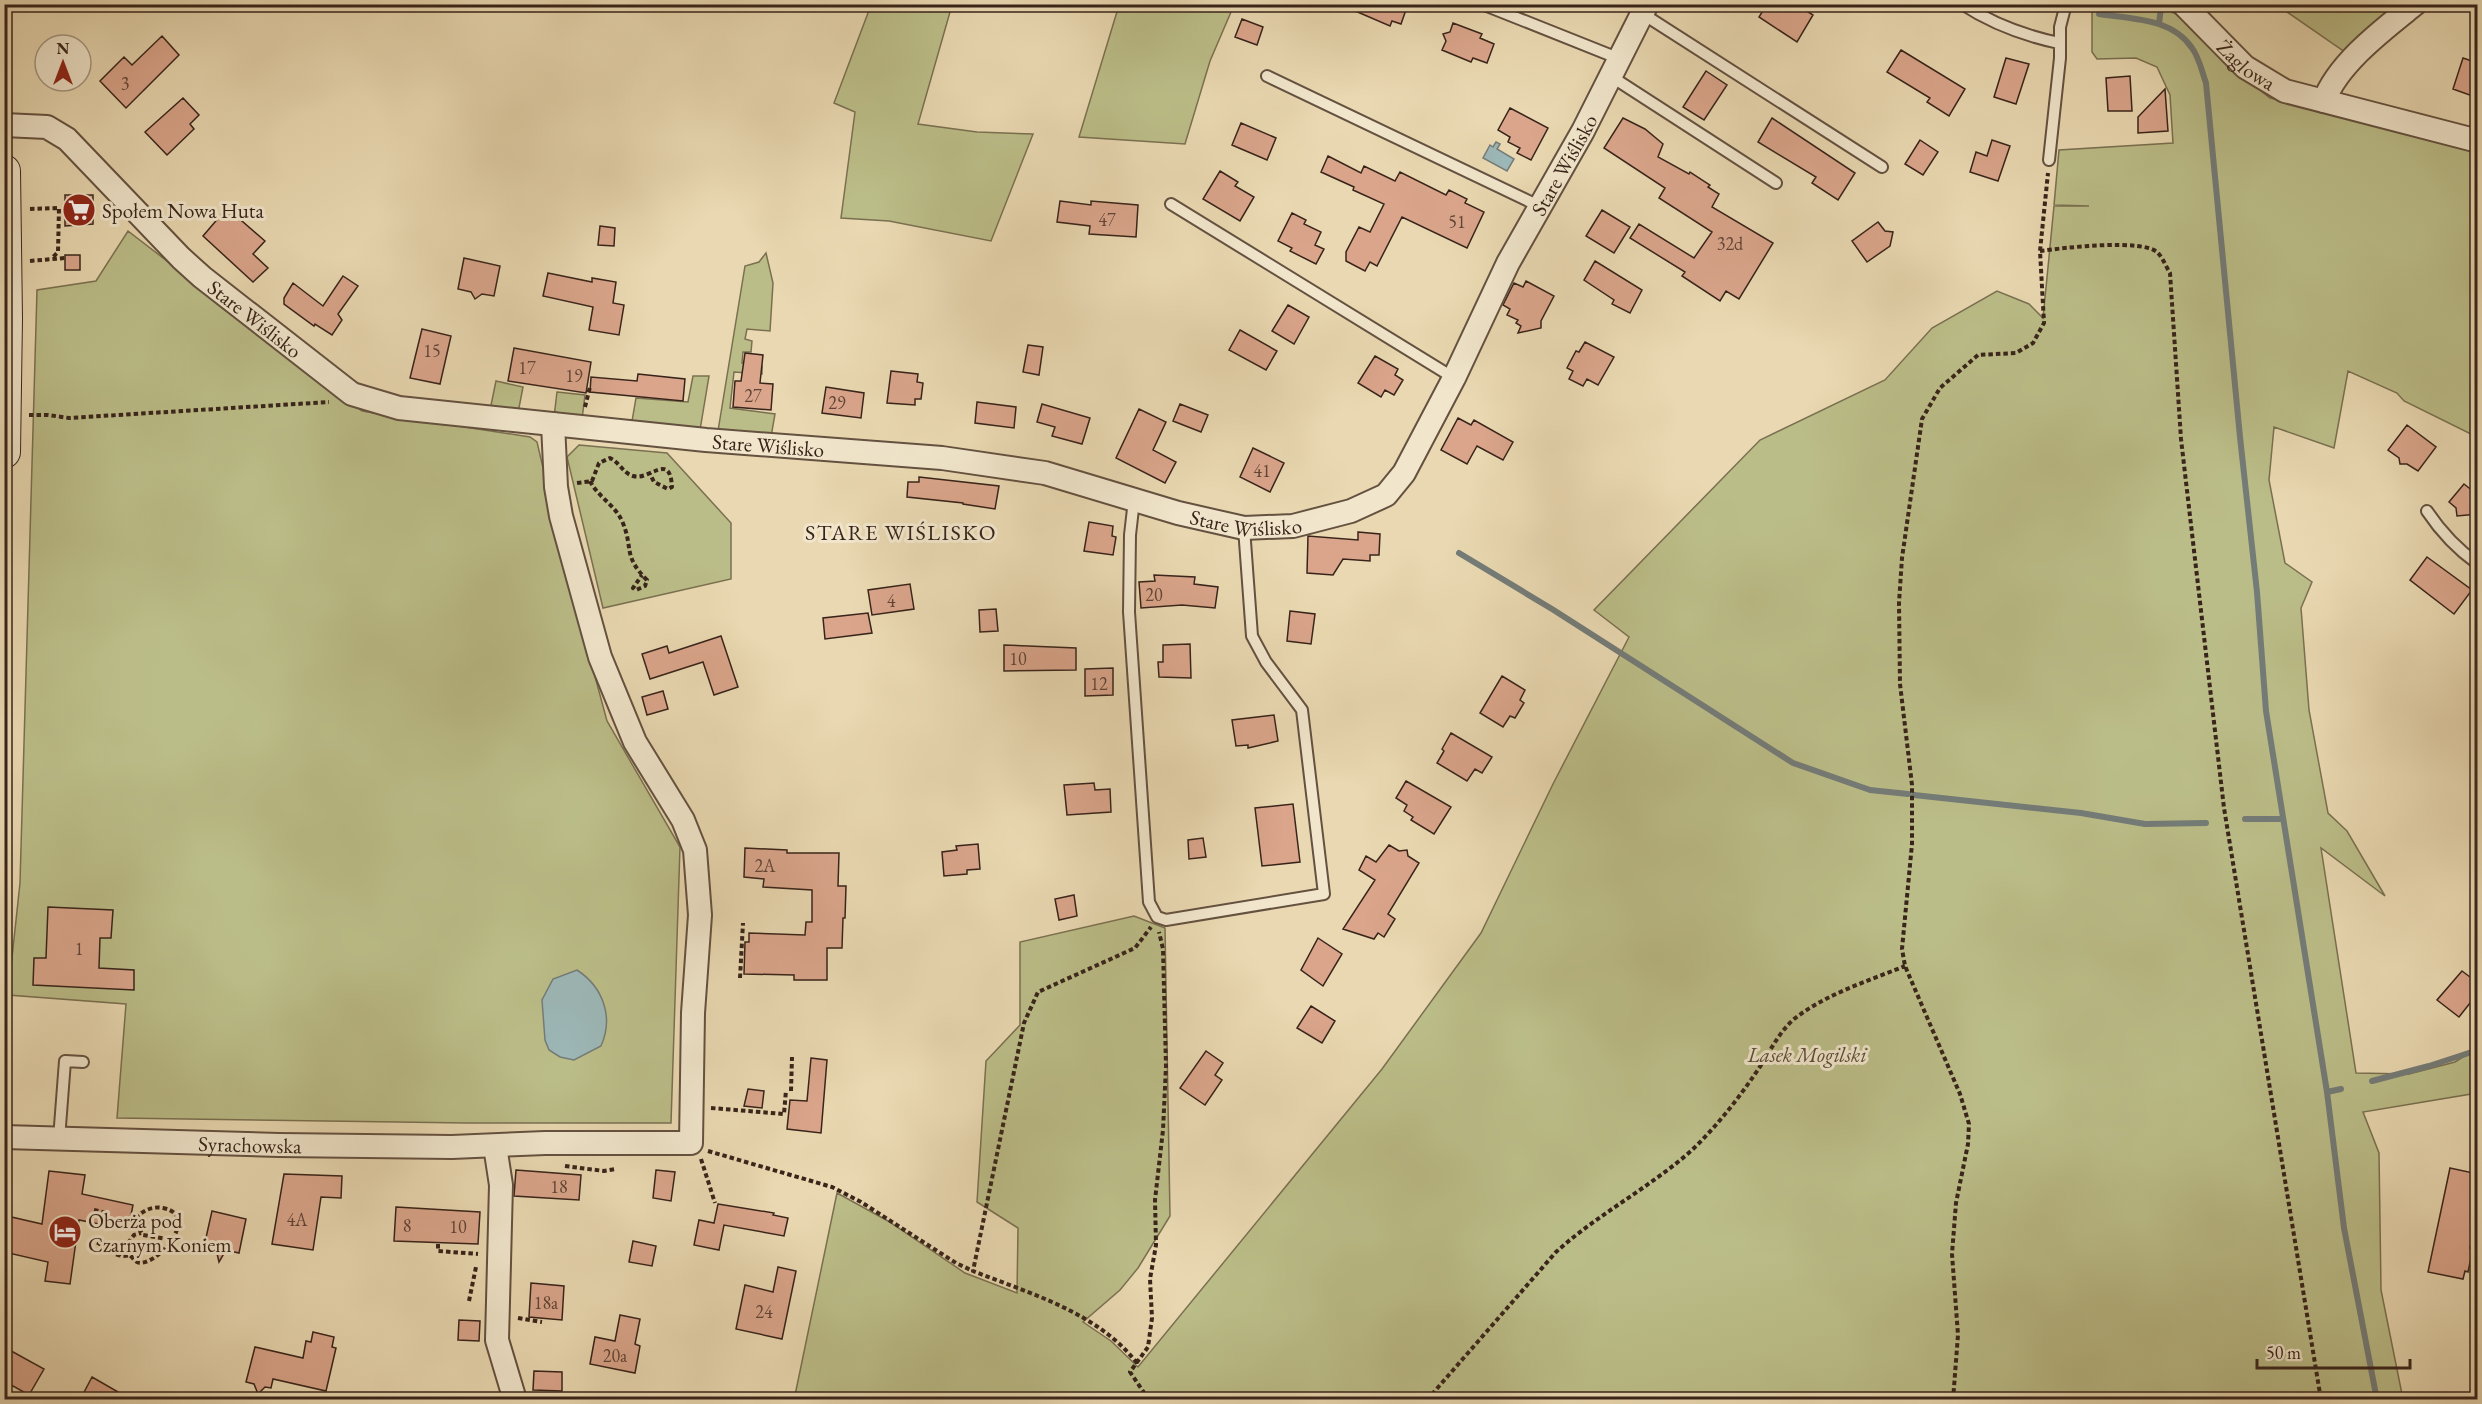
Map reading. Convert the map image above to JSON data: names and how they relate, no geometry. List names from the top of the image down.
{
  "streets": {
    "street": ["Żaglowa", "Stare Wiślisko", "Syrachowska"]
  },
  "districts": ["STARE WIŚLISKO"],
  "parks": ["Lasek Mogilski"],
  "places": {
    "supermarket": ["Społem Nowa Huta"],
    "hotel": ["Oberża pod Czarnym Koniem"]
  },
  "house_numbers": [
    "3",
    "47",
    "51",
    "32d",
    "15",
    "17",
    "19",
    "27",
    "29",
    "41",
    "20",
    "4",
    "10",
    "12",
    "2A",
    "1",
    "18",
    "4A",
    "8",
    "10",
    "18a",
    "24",
    "20a"
  ],
  "scale_bar": "50 m",
  "north": "top"
}
